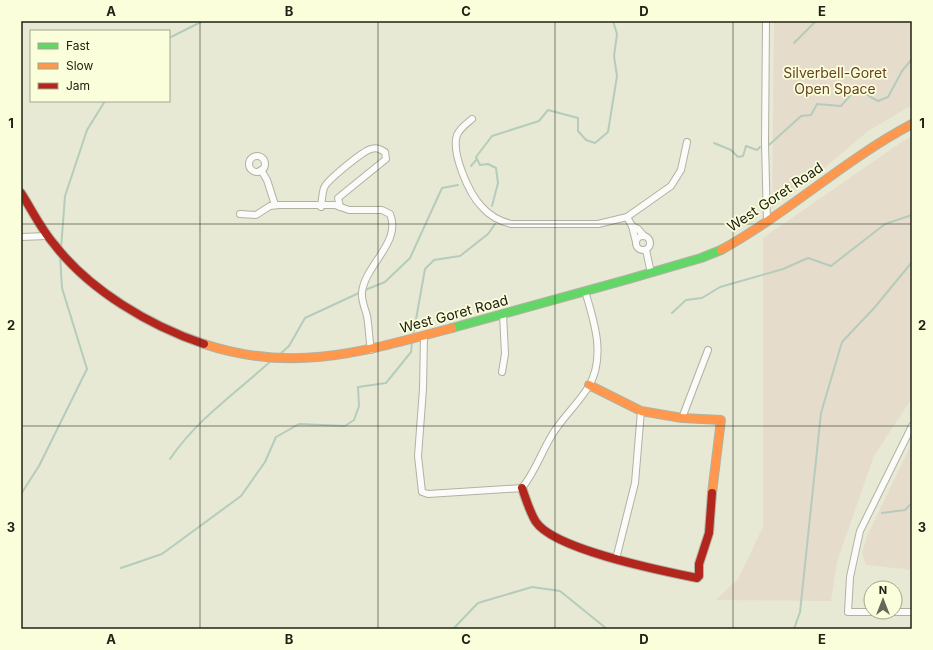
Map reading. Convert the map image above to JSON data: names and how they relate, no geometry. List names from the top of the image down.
{
  "streets": {
    "street": ["West Goret Road"]
  },
  "parks": ["Silverbell-Goret Open Space"],
  "legend": ["Fast", "Slow", "Jam"],
  "north": "top",
  "grid": {
    "columns": [
      "A",
      "B",
      "C",
      "D",
      "E"
    ],
    "rows": ["1", "2", "3"]
  }
}
